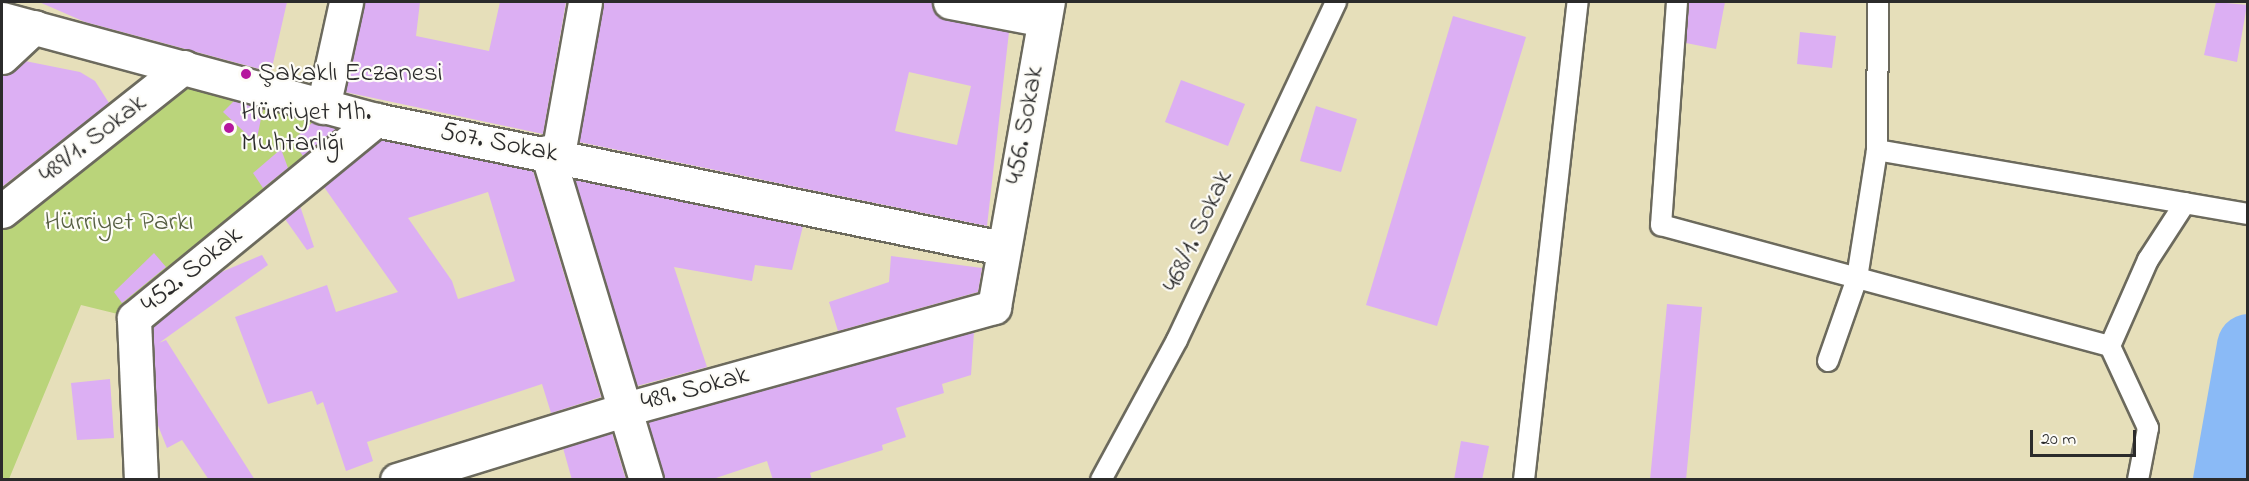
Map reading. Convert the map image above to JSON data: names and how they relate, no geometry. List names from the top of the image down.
{
  "streets": {
    "street": [
      "456. Sokak",
      "489/1. Sokak",
      "507. Sokak",
      "452. Sokak",
      "489. Sokak"
    ],
    "lane": ["468/1. Sokak"]
  },
  "crossings": [
    ["456. Sokak", "507. Sokak"],
    ["456. Sokak", "489. Sokak"],
    ["489/1. Sokak", "507. Sokak"],
    ["507. Sokak", "452. Sokak"]
  ],
  "parks": ["Hürriyet Parkı"],
  "places": ["Şakaklı Eczanesi", "Hürriyet Mh. Muhtarlığı"],
  "scale_bar": "20 m"
}
